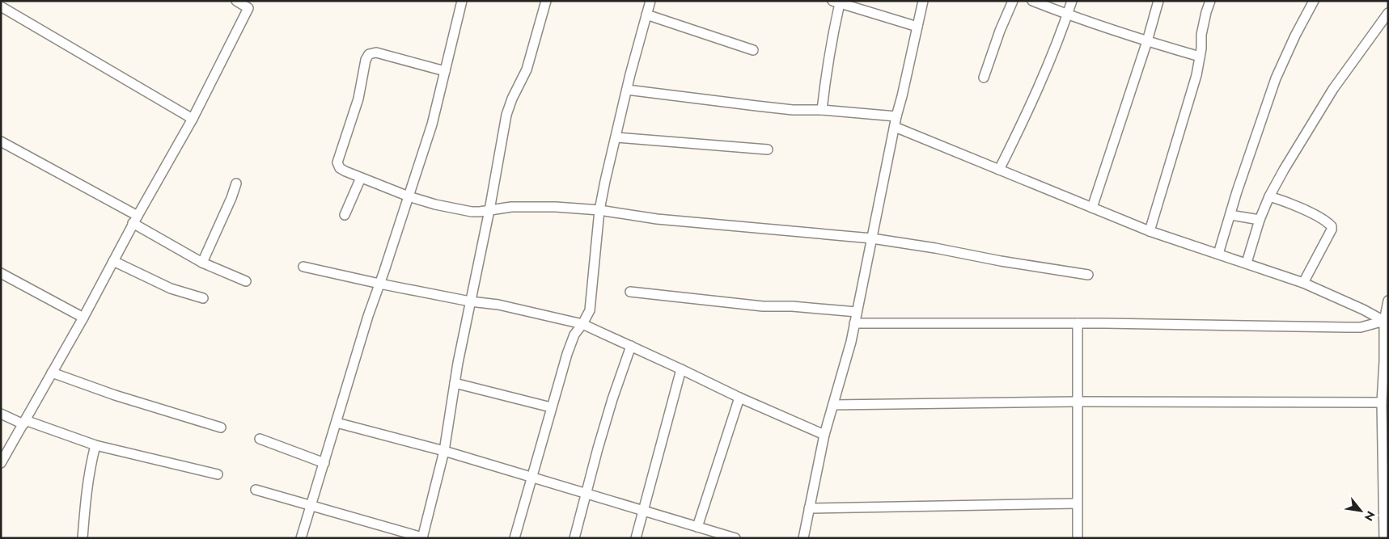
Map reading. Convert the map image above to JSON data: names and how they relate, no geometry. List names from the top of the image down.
{
  "north": "bottom right"
}
